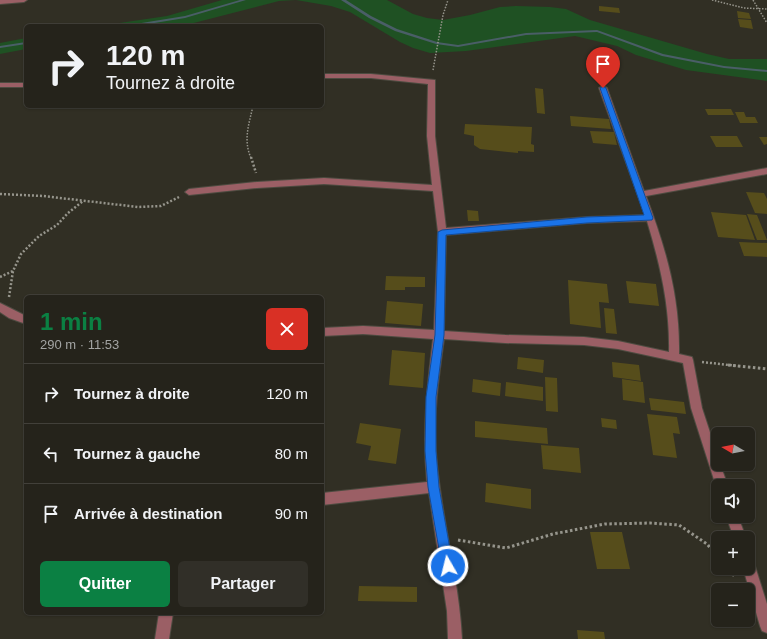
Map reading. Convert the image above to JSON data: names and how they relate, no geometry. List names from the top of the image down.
{
  "north": "left",
  "page": {
    "turn": ["120 m", "Tournez à droite"],
    "heading": ["1 min", "290 m · 11:53"],
    "list": [
      {
        "name": "Tournez à droite",
        "value": "120 m"
      },
      {
        "name": "Tournez à gauche",
        "value": "80 m"
      },
      {
        "name": "Arrivée à destination",
        "value": "90 m"
      }
    ],
    "map_buttons": ["+", "−"],
    "buttons": ["Quitter", "Partager"]
  }
}
